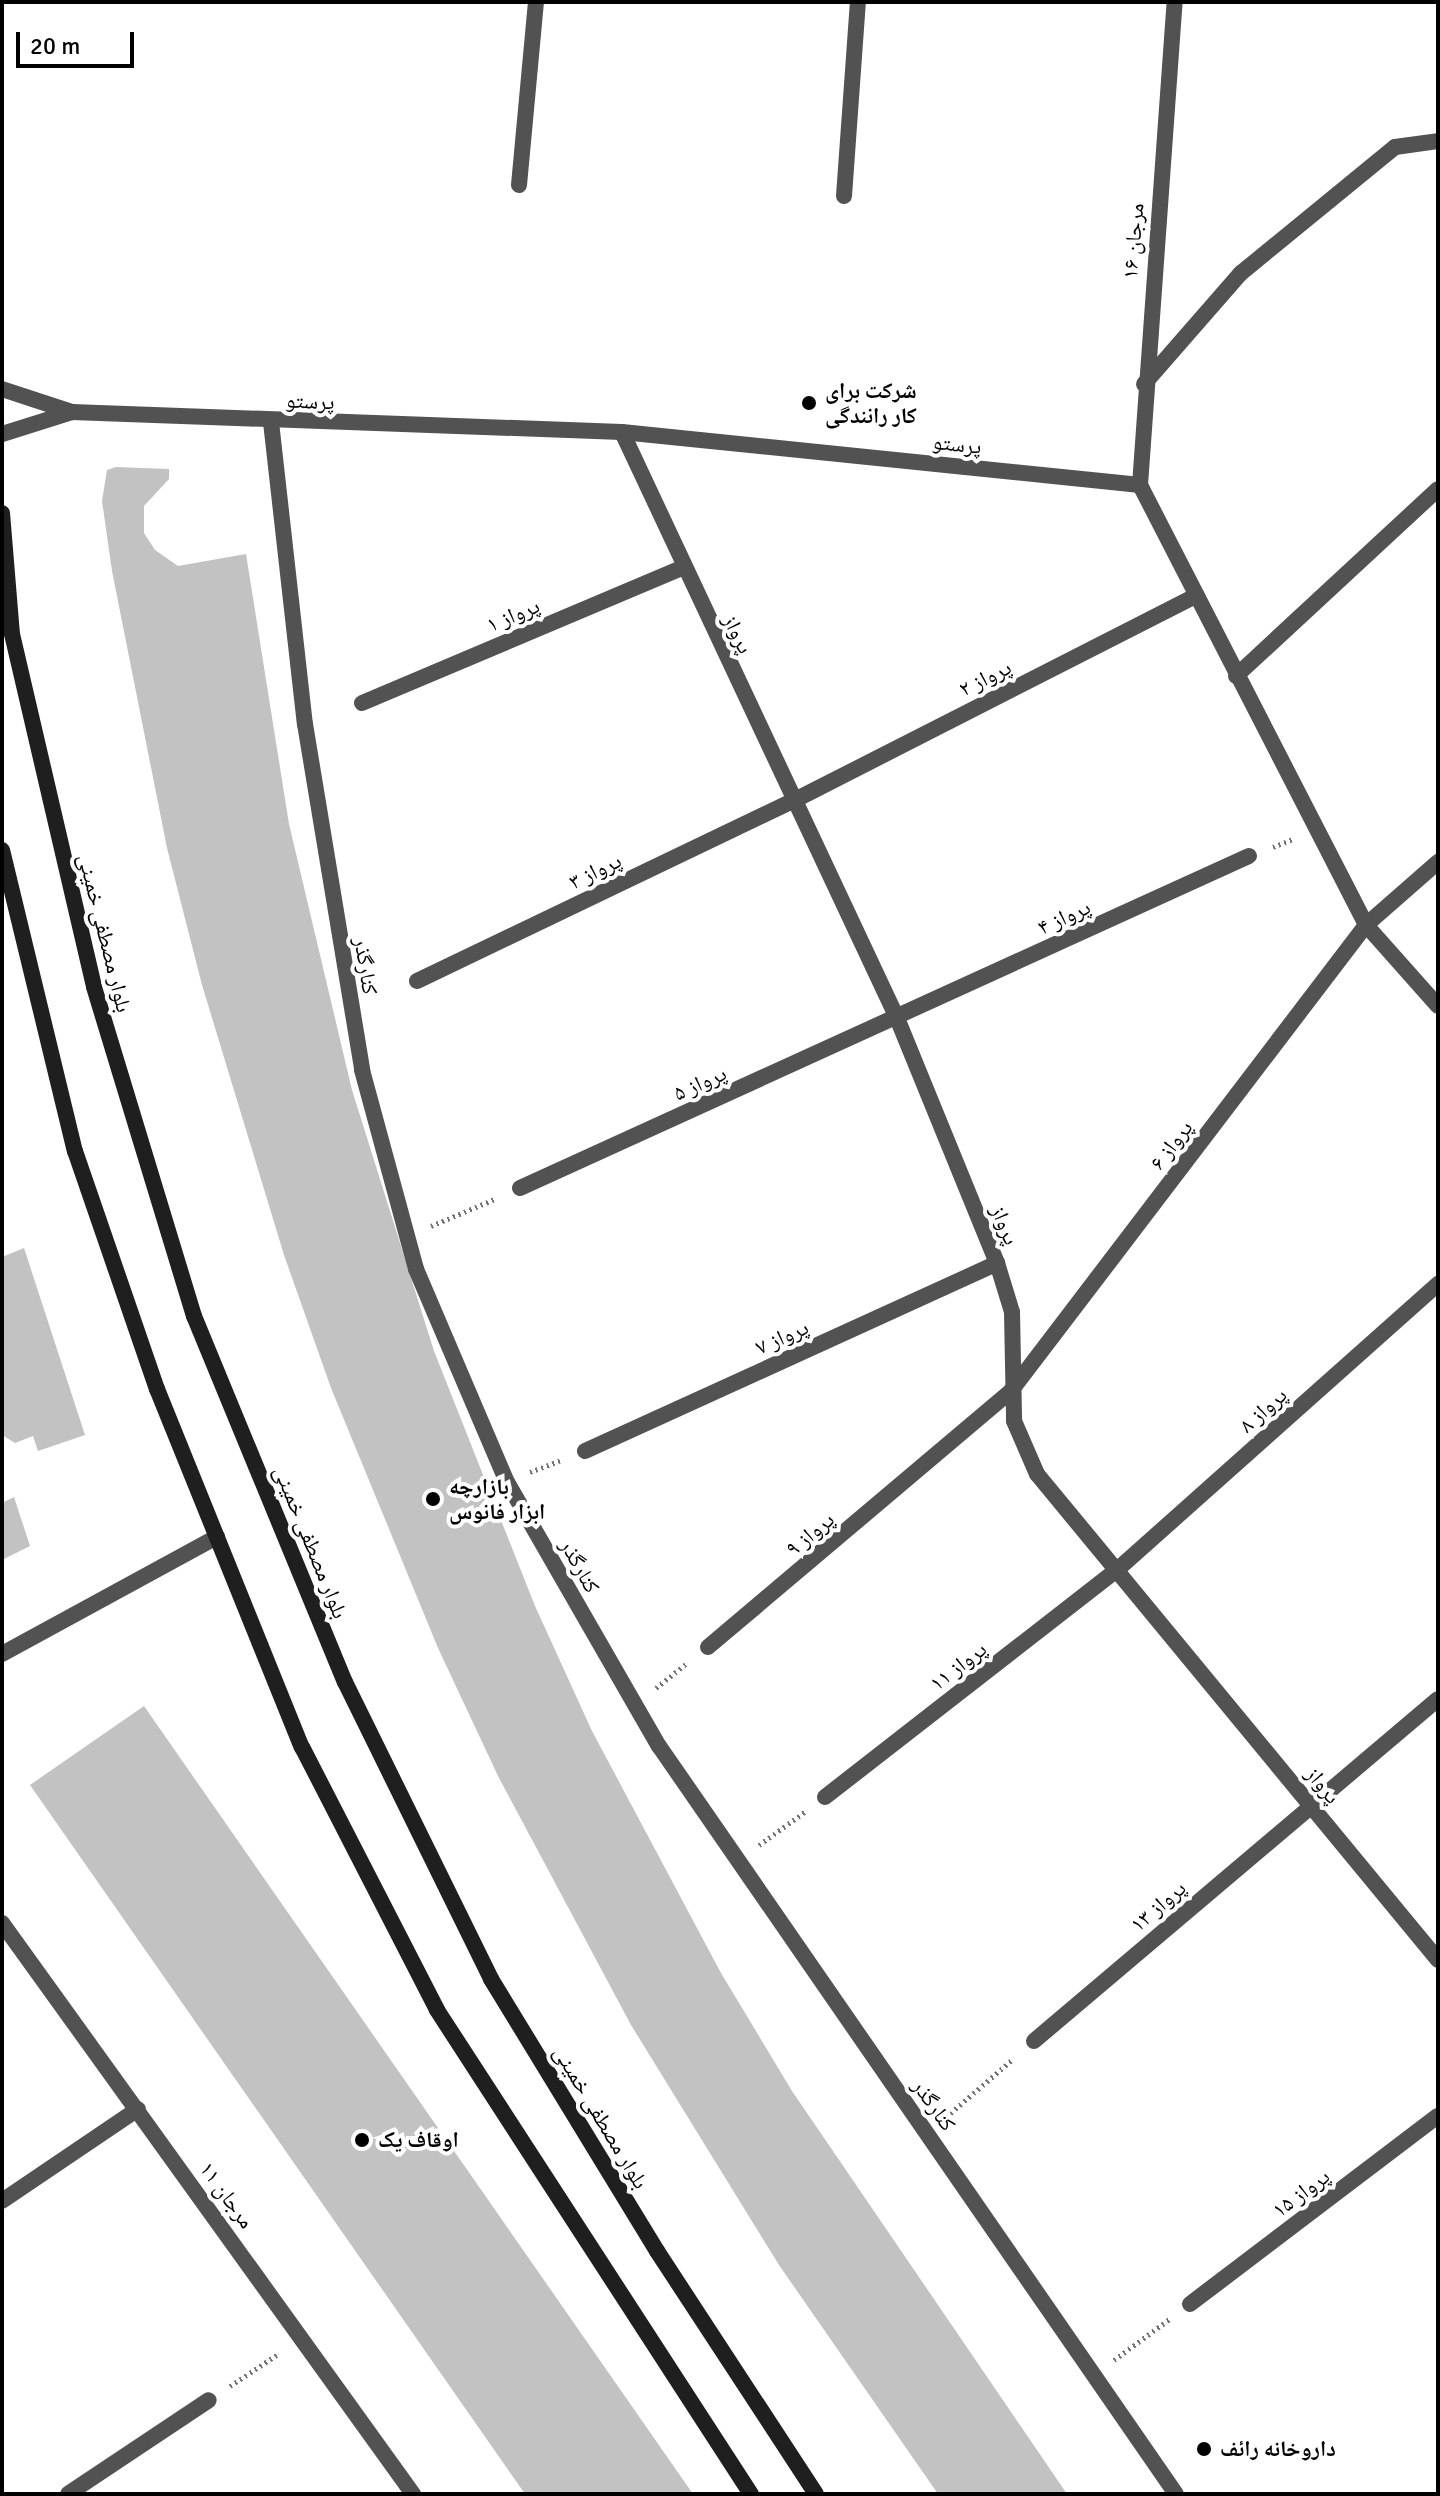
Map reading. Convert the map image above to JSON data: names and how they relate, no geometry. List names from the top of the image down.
{
  "streets": {
    "main road": ["بلوار مصطفی خمینی"],
    "street": [
      "مرجان ۱۶",
      "پرستو",
      "پرواز ۱",
      "پرواز",
      "پرواز ۲",
      "پرواز ۳",
      "پرواز ۴",
      "کنارگذر",
      "پرواز ۵",
      "پرواز ۶",
      "پرواز ۷",
      "پرواز ۸",
      "پرواز ۹",
      "پرواز ۱۱",
      "پرواز ۱۳",
      "پرواز ۱۵",
      "مرجان ۱۱"
    ]
  },
  "crossings": [
    ["مرجان ۱۶", "پرستو"],
    ["پرستو", "پرواز"],
    ["پرستو", "کنارگذر"],
    ["پرواز ۱", "پرواز"],
    ["پرواز", "پرواز ۲"],
    ["پرواز", "پرواز ۳"],
    ["پرواز", "پرواز ۴"],
    ["پرواز", "پرواز ۵"],
    ["پرواز", "پرواز ۶"],
    ["پرواز", "پرواز ۷"],
    ["پرواز", "پرواز ۸"],
    ["پرواز", "پرواز ۹"],
    ["پرواز", "پرواز ۱۱"],
    ["پرواز", "پرواز ۱۳"],
    ["پرواز ۲", "پرواز ۳"],
    ["پرواز ۴", "پرواز ۵"],
    ["پرواز ۶", "پرواز ۹"],
    ["پرواز ۸", "پرواز ۱۱"]
  ],
  "places": [
    "شركت براى كار رانندگى",
    "بازارچه ابزار فانوس",
    "اوقاف یک",
    "داروخانه رائف"
  ],
  "scale_bar": "20 m"
}
